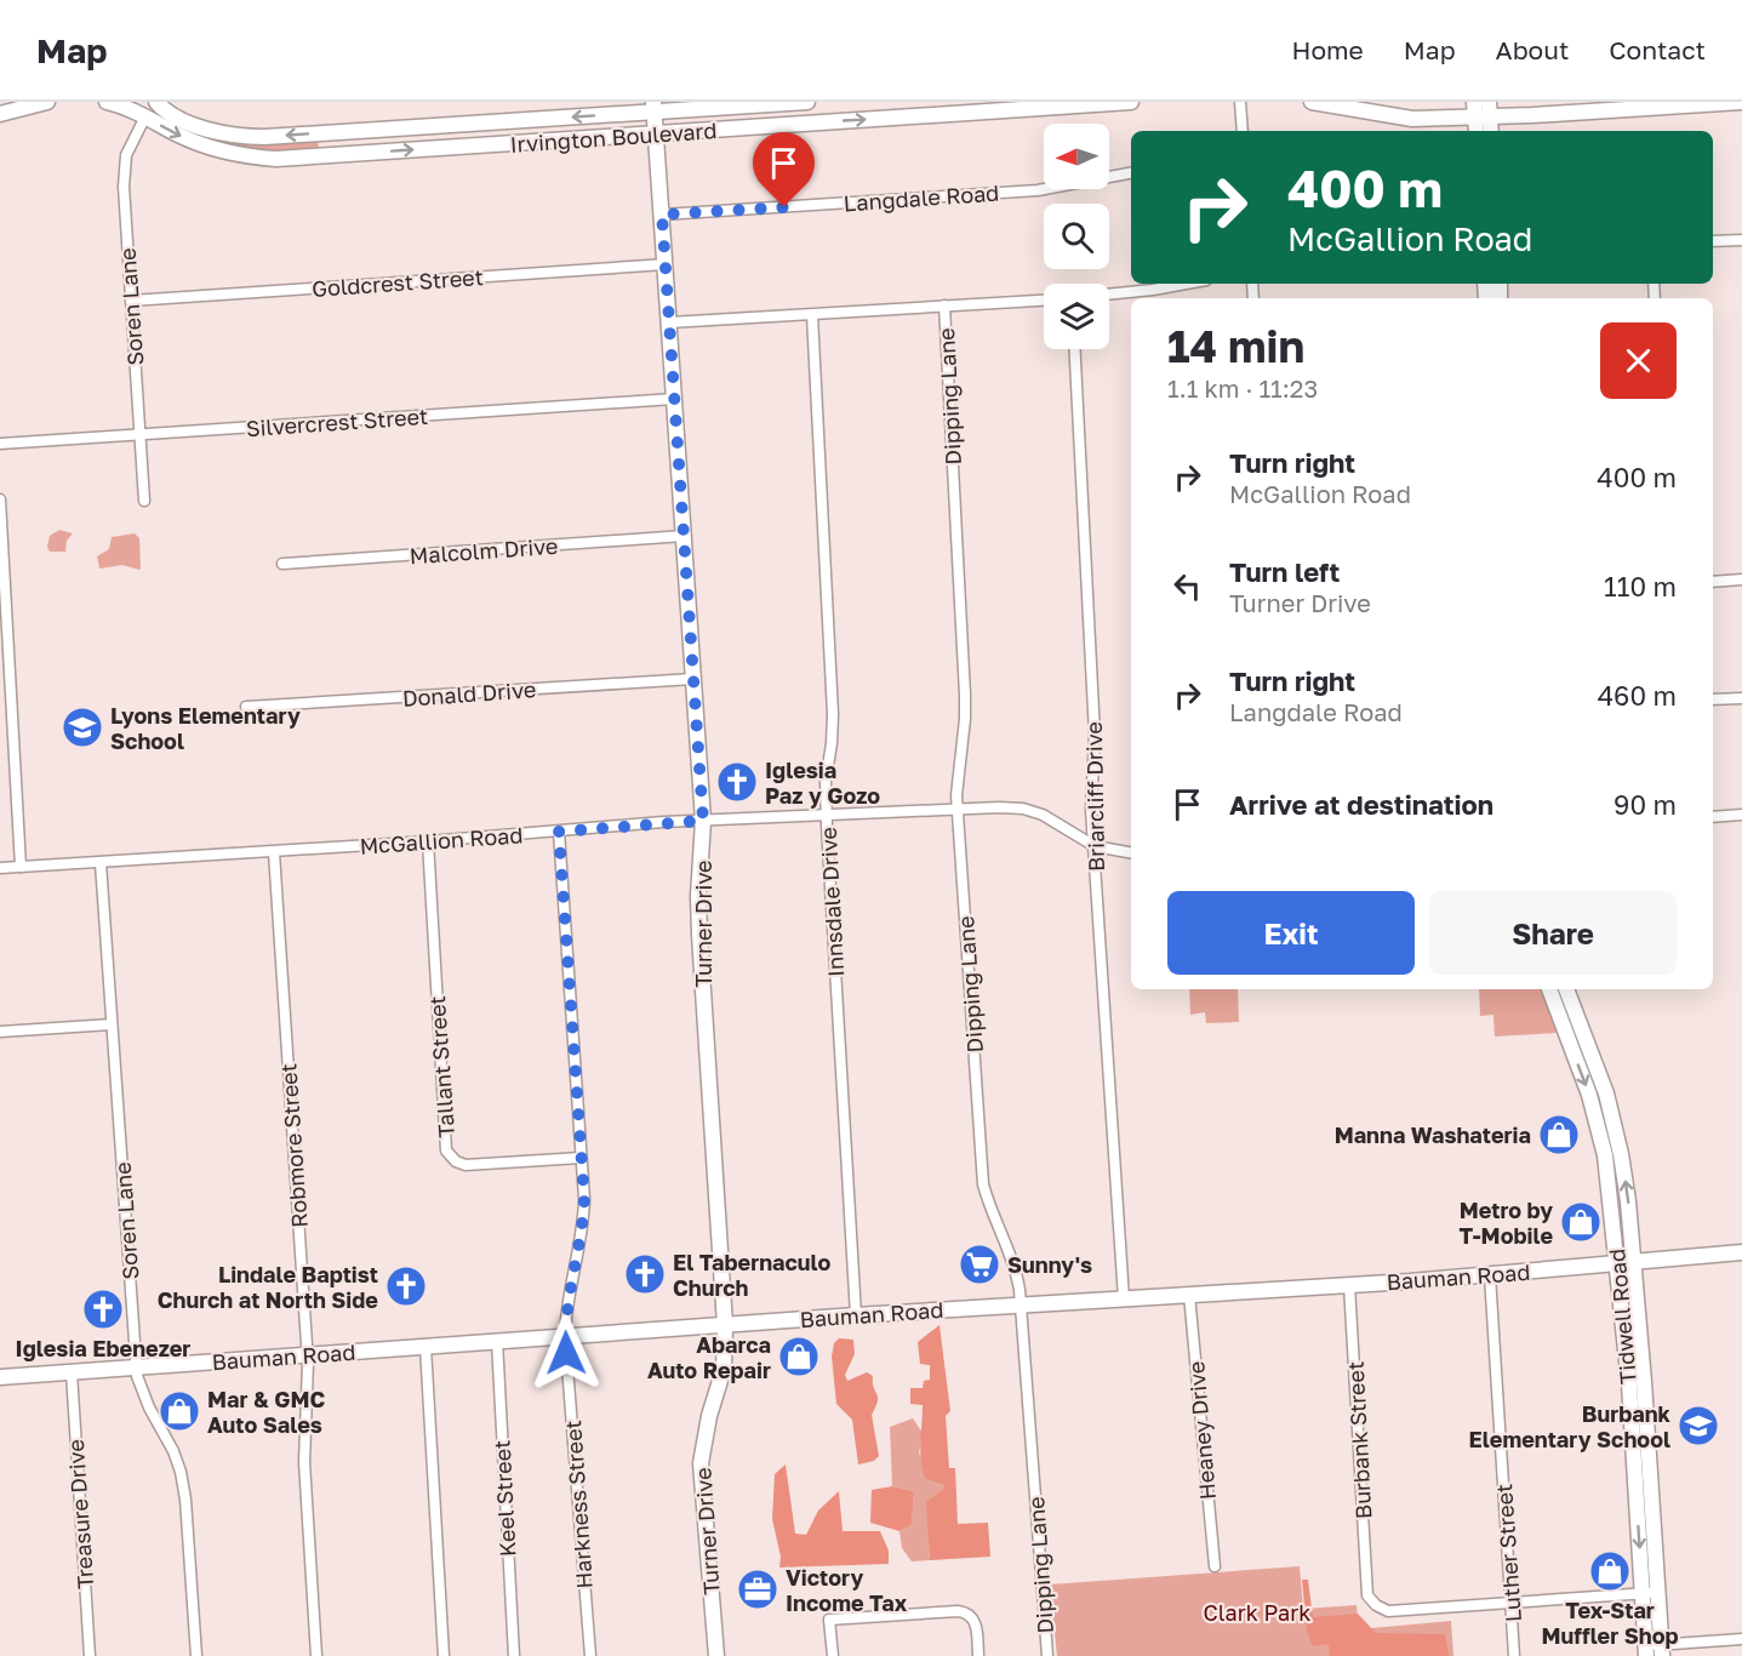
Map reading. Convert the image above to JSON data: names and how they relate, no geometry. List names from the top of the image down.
{
  "streets": {
    "main road": [
      "Irvington Boulevard",
      "Turner Drive",
      "Bauman Road",
      "Tidwell Road"
    ],
    "street": [
      "Langdale Road",
      "Goldcrest Street",
      "Soren Lane",
      "Dipping Lane",
      "Silvercrest Street",
      "Malcolm Drive",
      "Donald Drive",
      "Briarcliff Drive",
      "McGallion Road",
      "Innsdale Drive",
      "Tallant Street",
      "Robmore Street",
      "Heaney Drive",
      "Burbank Street",
      "Keel Street",
      "Harkness Street",
      "Treasure Drive",
      "Luther Street"
    ]
  },
  "crossings": [
    ["Irvington Boulevard", "Soren Lane"],
    ["Irvington Boulevard", "Turner Drive"],
    ["Langdale Road", "Turner Drive"],
    ["Goldcrest Street", "Soren Lane"],
    ["Goldcrest Street", "Turner Drive"],
    ["Soren Lane", "Silvercrest Street"],
    ["Soren Lane", "McGallion Road"],
    ["Soren Lane", "Bauman Road"],
    ["Dipping Lane", "McGallion Road"],
    ["Dipping Lane", "Bauman Road"],
    ["Silvercrest Street", "Turner Drive"],
    ["Malcolm Drive", "Turner Drive"],
    ["Donald Drive", "Turner Drive"],
    ["Briarcliff Drive", "McGallion Road"],
    ["Briarcliff Drive", "Bauman Road"],
    ["McGallion Road", "Innsdale Drive"],
    ["McGallion Road", "Turner Drive"],
    ["McGallion Road", "Tallant Street"],
    ["McGallion Road", "Robmore Street"],
    ["McGallion Road", "Harkness Street"],
    ["Innsdale Drive", "Bauman Road"],
    ["Turner Drive", "Bauman Road"],
    ["Tallant Street", "Harkness Street"],
    ["Robmore Street", "Bauman Road"],
    ["Bauman Road", "Tidwell Road"],
    ["Bauman Road", "Heaney Drive"],
    ["Bauman Road", "Burbank Street"],
    ["Bauman Road", "Keel Street"],
    ["Bauman Road", "Harkness Street"],
    ["Bauman Road", "Treasure Drive"],
    ["Bauman Road", "Luther Street"],
    ["Burbank Street", "Luther Street"]
  ],
  "parks": ["Clark Park"],
  "places": {
    "school or university": ["Lyons Elementary School", "Burbank Elementary School"],
    "church": [
      "Iglesia Paz y Gozo",
      "El Tabernaculo Church",
      "Lindale Baptist Church at North Side",
      "Iglesia Ebenezer"
    ],
    "shop": [
      "Manna Washateria",
      "Metro by T-Mobile",
      "Abarca Auto Repair",
      "Mar & GMC Auto Sales",
      "Tex-Star Muffler Shop"
    ],
    "supermarket": ["Sunny's"],
    "office": ["Victory Income Tax"]
  },
  "north": "left",
  "page": {
    "header": "Map",
    "nav": [
      "Home",
      "Map",
      "About",
      "Contact"
    ],
    "turn": ["400 m", "McGallion Road"],
    "heading": ["14 min", "1.1 km · 11:23"],
    "list": [
      {
        "name": "Turn right",
        "note": "McGallion Road",
        "value": "400 m"
      },
      {
        "name": "Turn left",
        "note": "Turner Drive",
        "value": "110 m"
      },
      {
        "name": "Turn right",
        "note": "Langdale Road",
        "value": "460 m"
      },
      {
        "name": "Arrive at destination",
        "value": "90 m"
      }
    ],
    "buttons": ["Exit", "Share"]
  }
}
